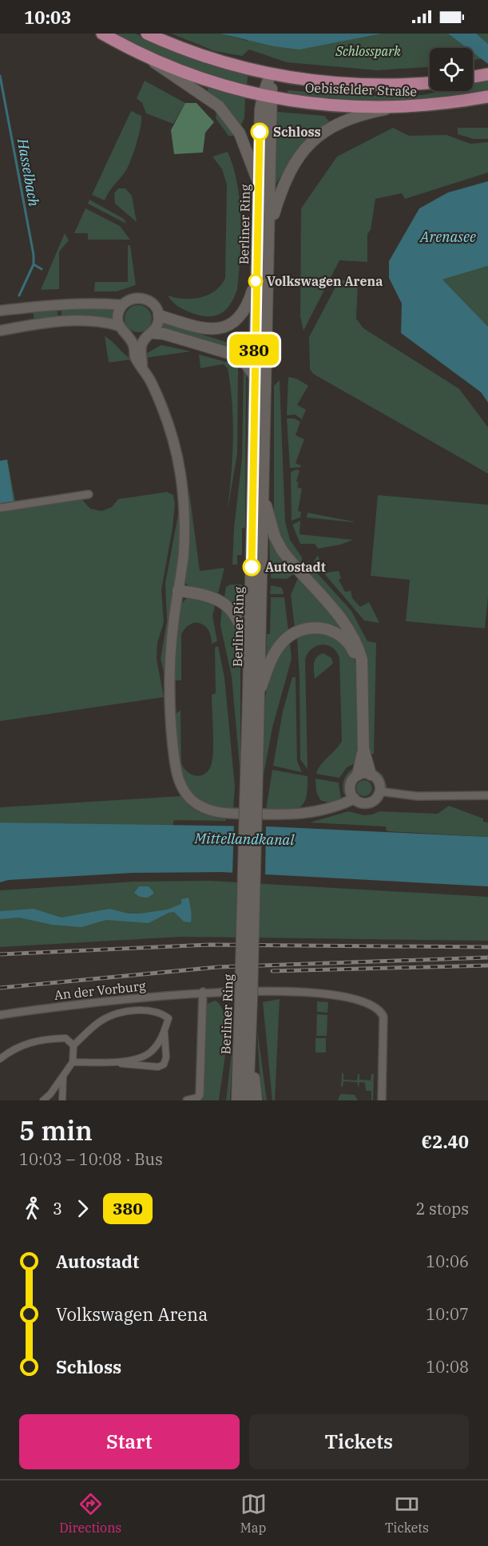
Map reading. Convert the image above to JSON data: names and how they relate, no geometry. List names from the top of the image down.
{
  "streets": {
    "main road": ["Oebisfelder Straße", "Berliner Ring"],
    "street": ["An der Vorburg"]
  },
  "crossings": [
    ["Oebisfelder Straße", "Berliner Ring"]
  ],
  "water": ["Hasselbach", "Arenasee", "Mittellandkanal"],
  "parks": ["Schlosspark"],
  "places": ["Schloss", "Volkswagen Arena", "Autostadt"],
  "lines": ["bus line 380"],
  "page": {
    "status": "10:03",
    "on_map": "380",
    "heading": ["5 min", "10:03 – 10:08 · Bus", "€2.40"],
    "legs": ["3", "380", "2 stops"],
    "list": [
      {
        "name": "Autostadt",
        "value": "10:06"
      },
      {
        "name": "Volkswagen Arena",
        "value": "10:07"
      },
      {
        "name": "Schloss",
        "value": "10:08"
      }
    ],
    "buttons": ["Start", "Tickets"],
    "tabs": ["Directions", "Map", "Tickets"]
  }
}
